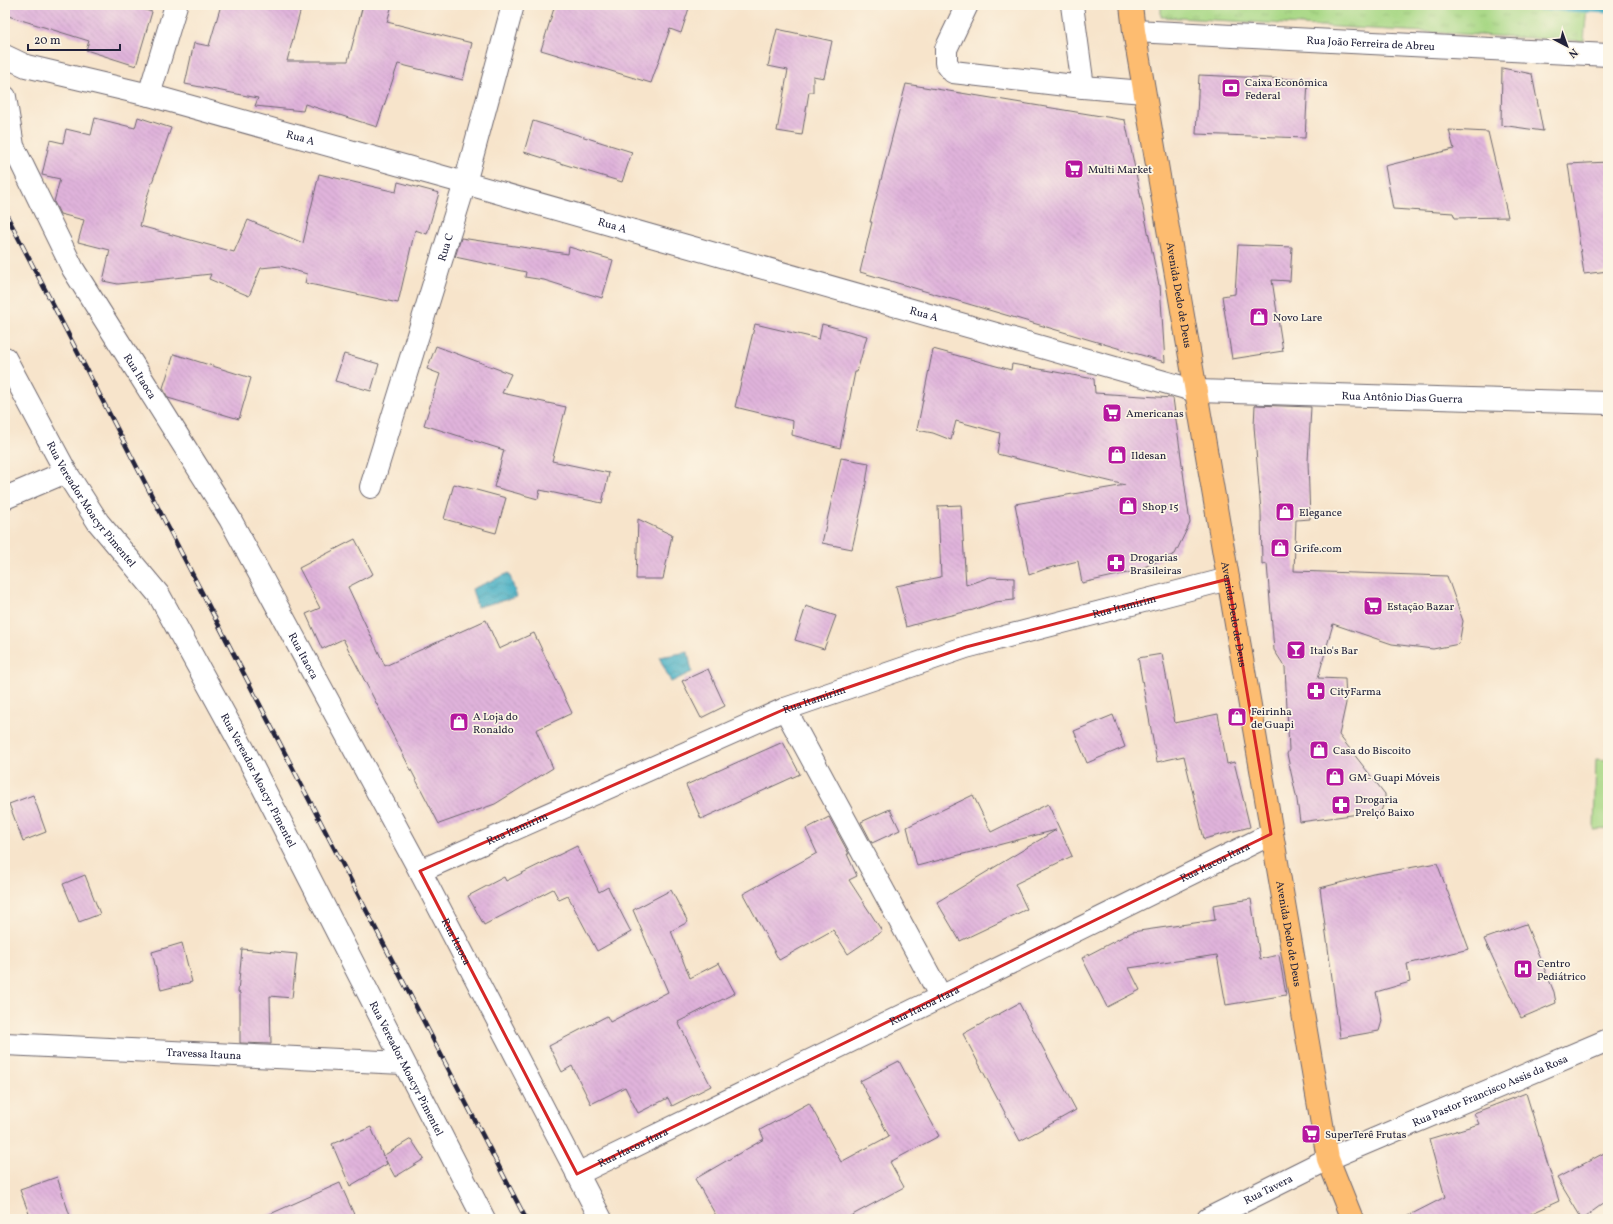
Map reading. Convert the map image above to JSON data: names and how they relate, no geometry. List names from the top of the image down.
{
  "streets": {
    "main road": ["Avenida Dedo de Deus"],
    "street": [
      "Rua João Ferreira de Abreu",
      "Rua A",
      "Rua C",
      "Rua Itaoca",
      "Rua Antônio Dias Guerra",
      "Rua Vereador Moacyr Pimentel",
      "Rua Itamirim",
      "Rua Itacoa Itara",
      "Travessa Itauna",
      "Rua Pastor Francisco Assis da Rosa",
      "Rua Tavera"
    ]
  },
  "crossings": [
    ["Rua João Ferreira de Abreu", "Avenida Dedo de Deus"],
    ["Rua A", "Rua C"],
    ["Rua A", "Avenida Dedo de Deus"],
    ["Rua A", "Rua Antônio Dias Guerra"],
    ["Avenida Dedo de Deus", "Rua Antônio Dias Guerra"],
    ["Avenida Dedo de Deus", "Rua Itamirim"],
    ["Avenida Dedo de Deus", "Rua Itacoa Itara"],
    ["Avenida Dedo de Deus", "Rua Pastor Francisco Assis da Rosa"],
    ["Avenida Dedo de Deus", "Rua Tavera"],
    ["Rua Itaoca", "Rua Itamirim"],
    ["Rua Itaoca", "Rua Itacoa Itara"],
    ["Rua Vereador Moacyr Pimentel", "Travessa Itauna"],
    ["Rua Pastor Francisco Assis da Rosa", "Rua Tavera"]
  ],
  "places": {
    "bank": ["Caixa Econômica Federal"],
    "supermarket": [
      "Multi Market",
      "Americanas",
      "Estação Bazar",
      "SuperTerê Frutas"
    ],
    "shop": [
      "Novo Lare",
      "Ildesan",
      "Shop 15",
      "Elegance",
      "Grife.com",
      "Feirinha de Guapi",
      "A Loja do Ronaldo",
      "Casa do Biscoito",
      "GM- Guapi Móveis"
    ],
    "pharmacy": ["Drogarias Brasileiras", "CityFarma", "Drogaria Prelço Baixo"],
    "bar": ["Italo's Bar"],
    "hospital": ["Centro Pediátrico"]
  },
  "scale_bar": "20 m",
  "north": "bottom right"
}
